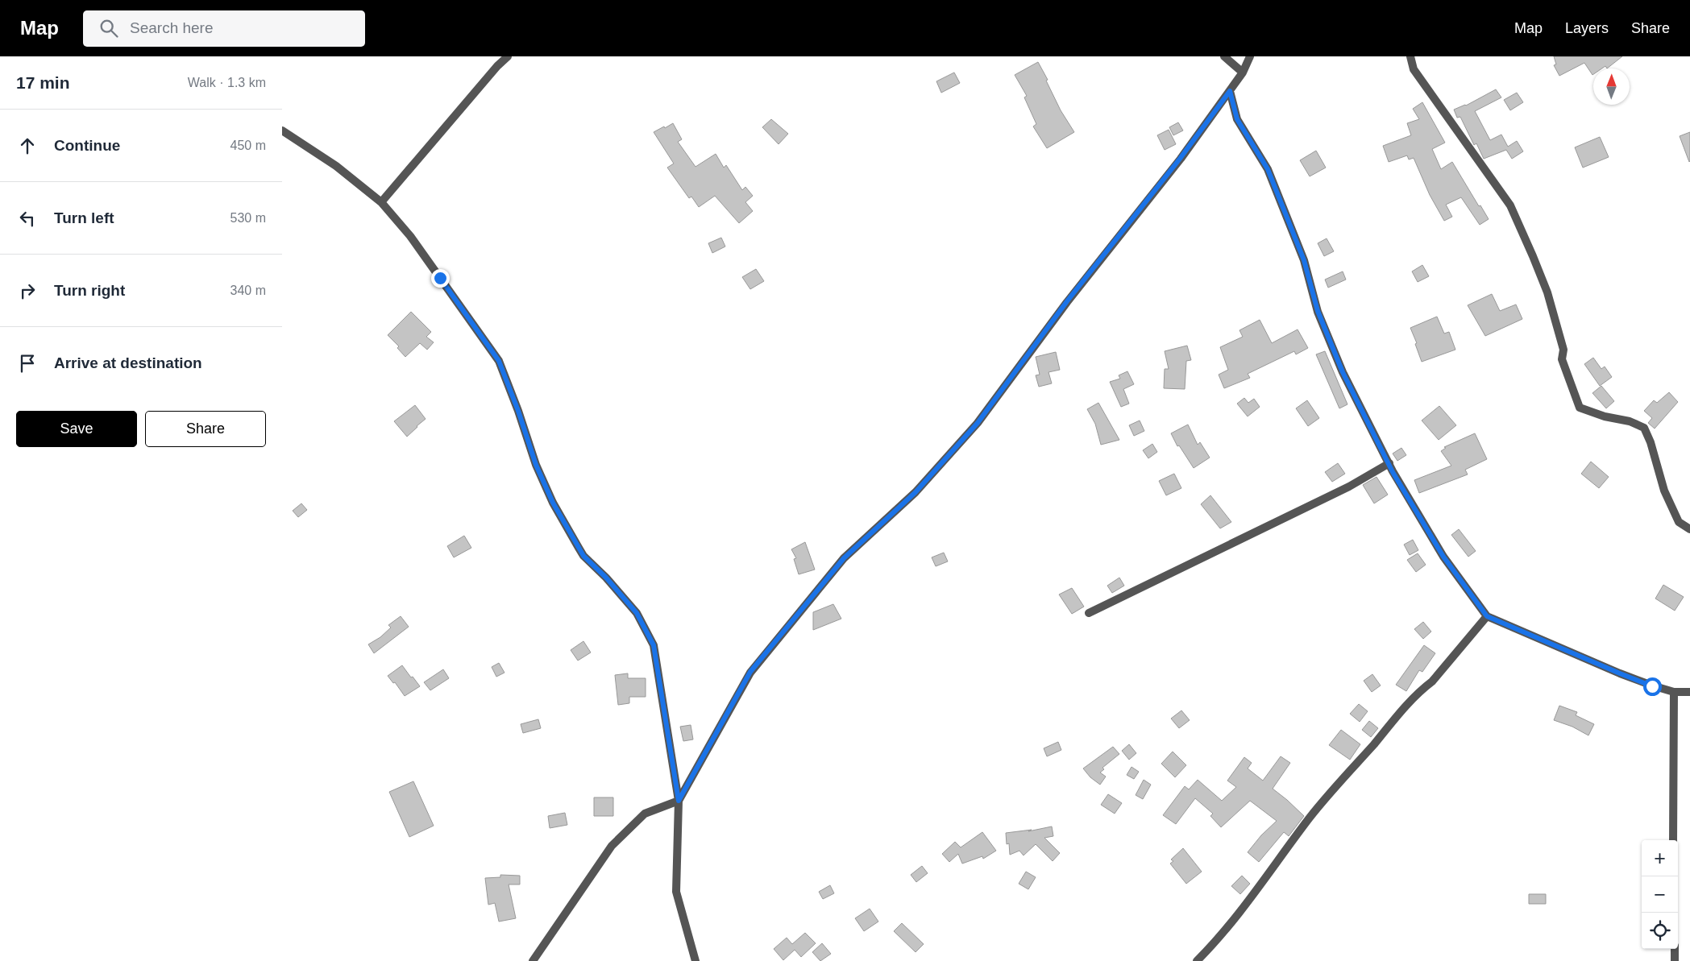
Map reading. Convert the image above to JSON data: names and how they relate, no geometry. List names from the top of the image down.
{
  "north": "top",
  "page": {
    "header": "Map",
    "search": "Search here",
    "nav": ["Map", "Layers", "Share"],
    "heading": ["17 min", "Walk · 1.3 km"],
    "list": [
      ["Continue", "450 m"],
      ["Turn left", "530 m"],
      ["Turn right", "340 m"],
      "Arrive at destination"
    ],
    "buttons": ["Save", "Share"],
    "map_buttons": ["+", "−"]
  }
}
